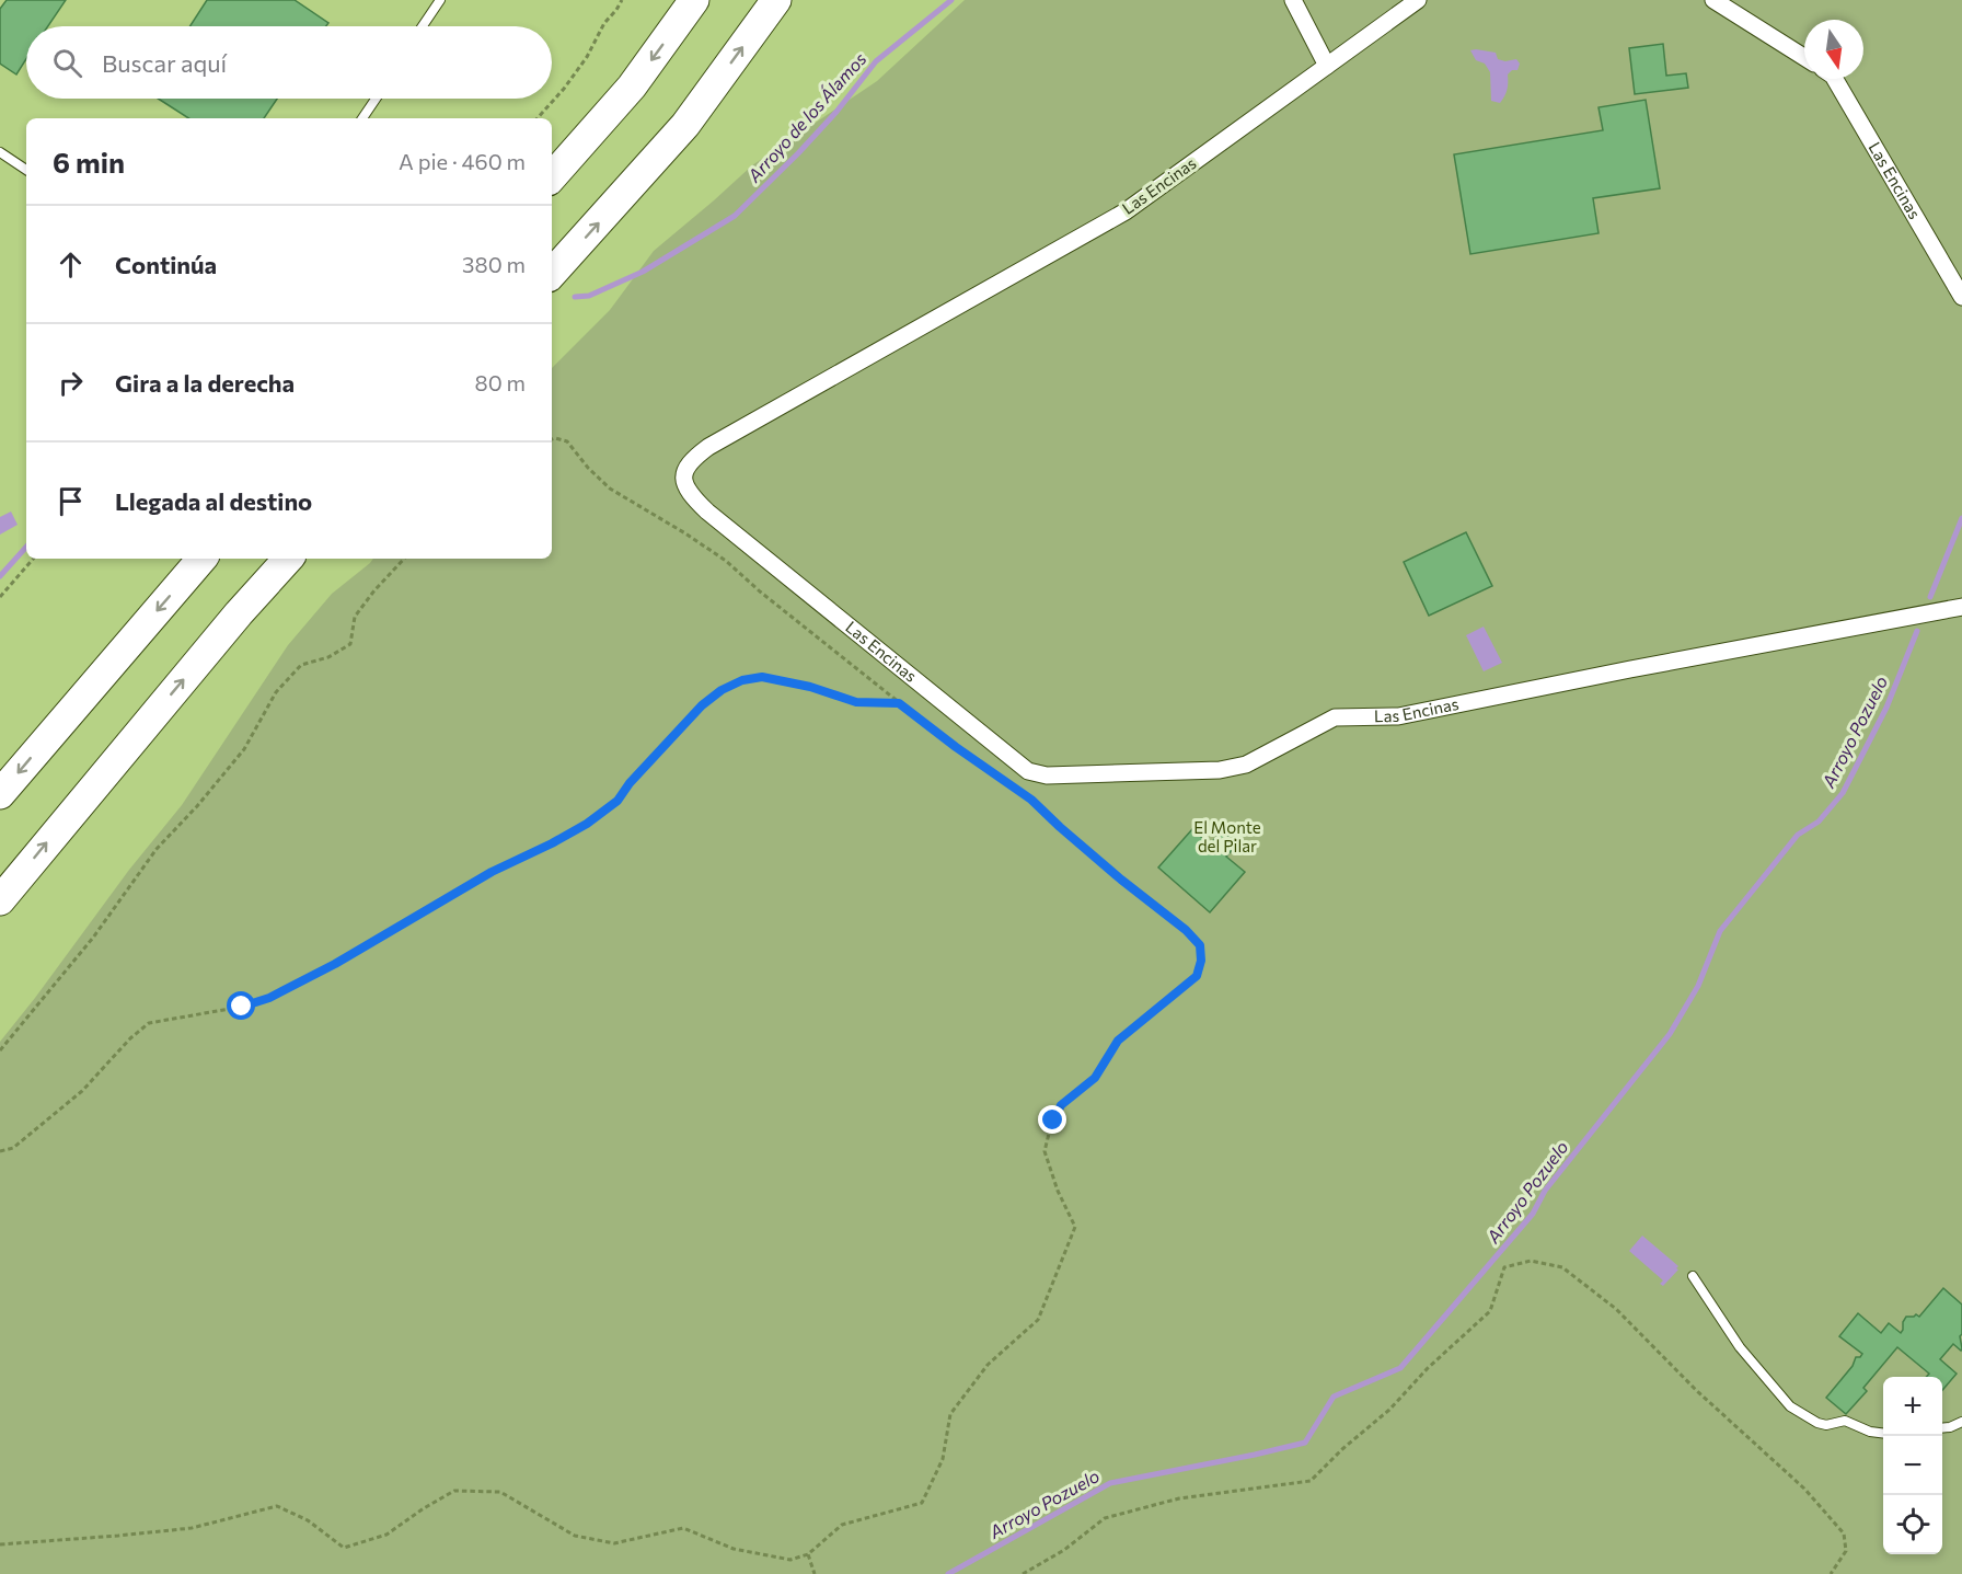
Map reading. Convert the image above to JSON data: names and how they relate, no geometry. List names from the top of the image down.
{
  "streets": {
    "street": ["Las Encinas"]
  },
  "water": ["Arroyo de los Álamos", "Arroyo Pozuelo"],
  "parks": ["El Monte del Pilar"],
  "north": "bottom",
  "page": {
    "search": "Buscar aquí",
    "heading": ["6 min", "A pie · 460 m"],
    "list": [
      ["Continúa", "380 m"],
      ["Gira a la derecha", "80 m"],
      "Llegada al destino"
    ],
    "map_buttons": ["+", "−"]
  }
}
